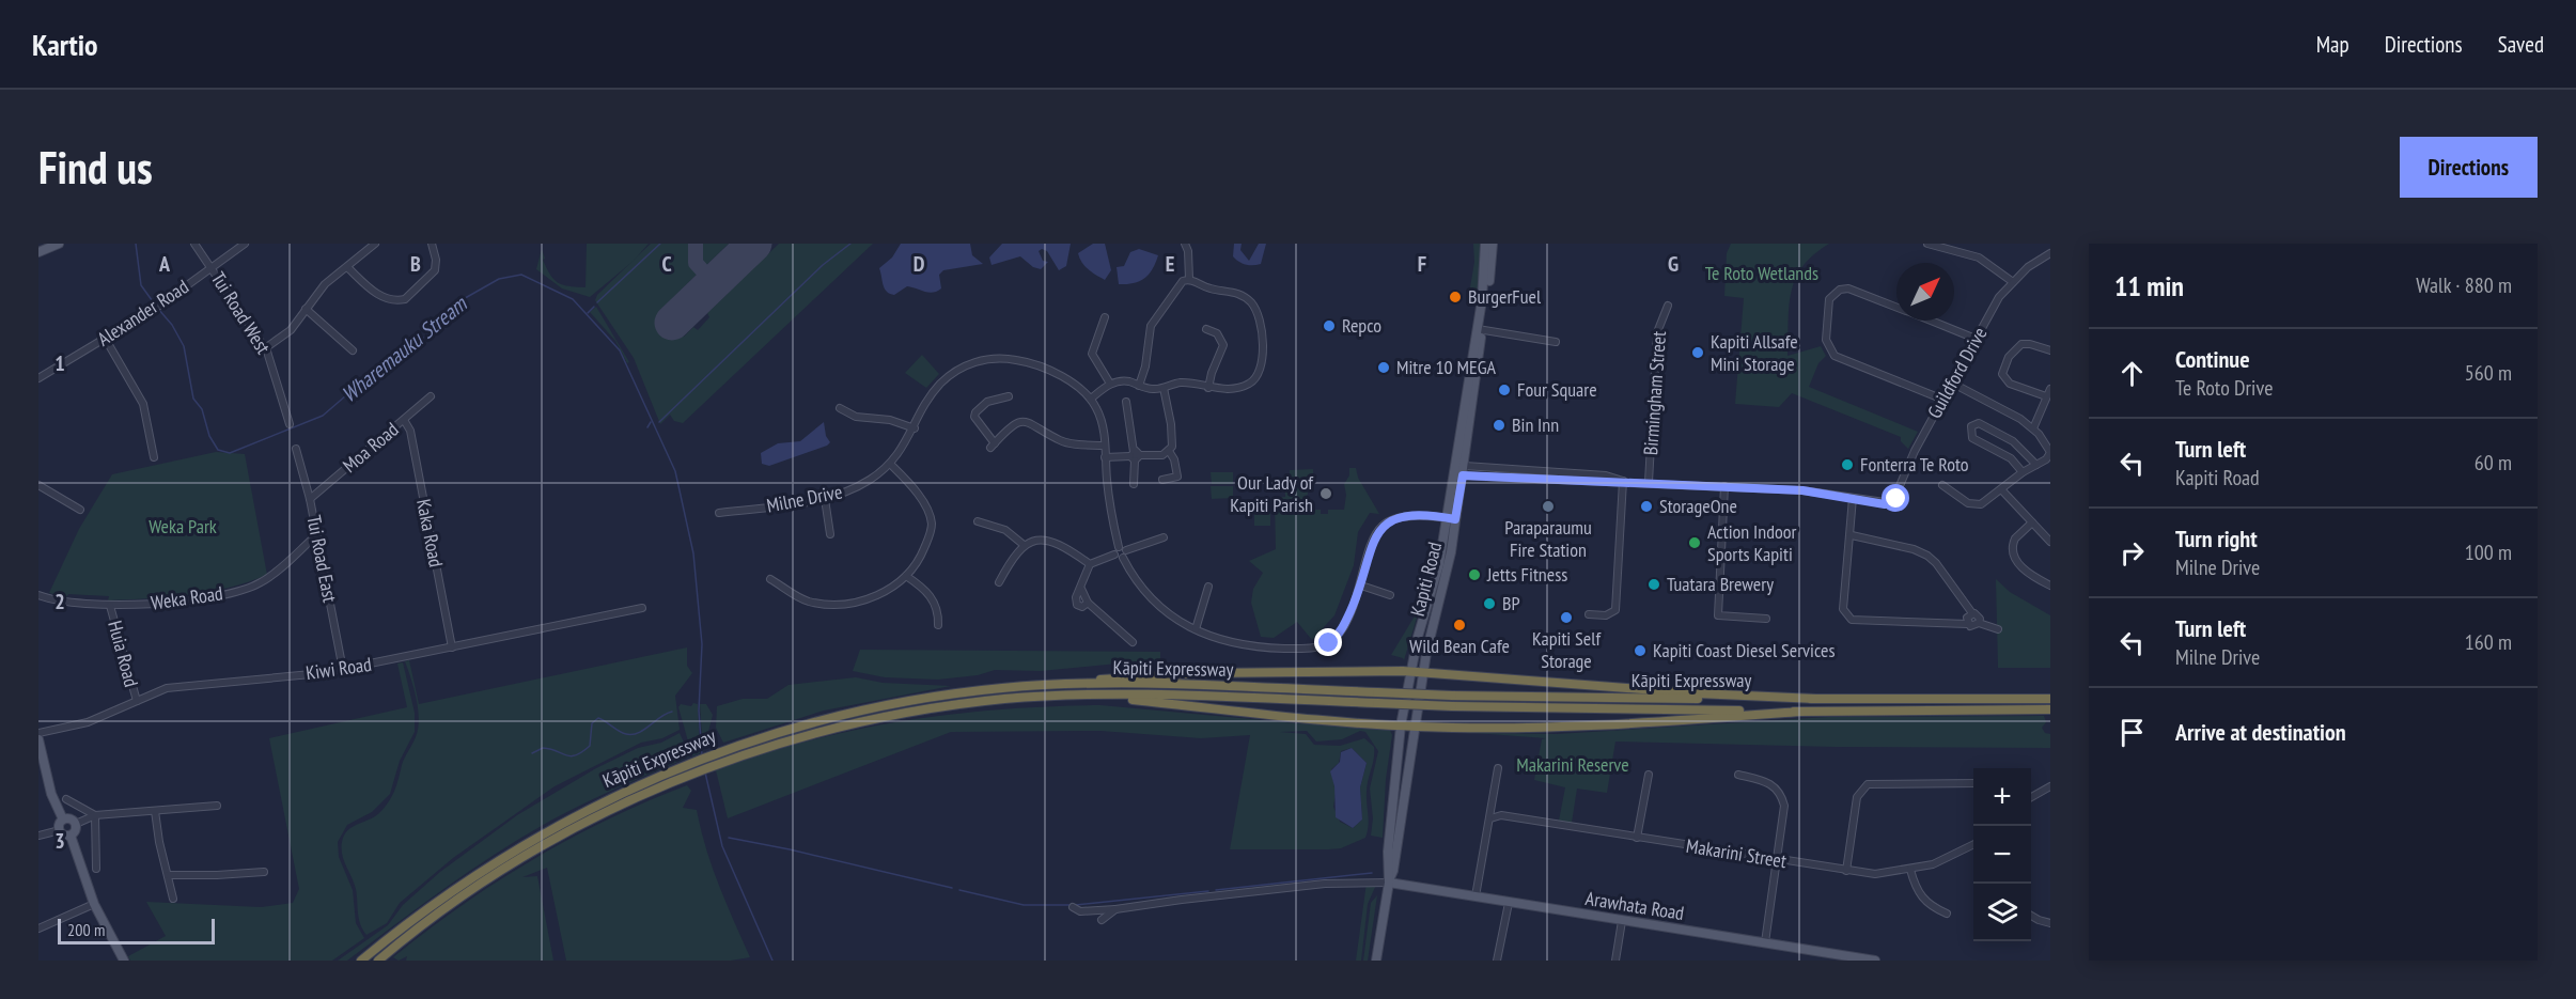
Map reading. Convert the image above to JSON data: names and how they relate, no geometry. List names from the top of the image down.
{
  "streets": {
    "highway": ["Kāpiti Expressway"],
    "main road": ["Kapiti Road", "Arawhata Road"],
    "street": [
      "Alexander Road",
      "Tui Road West",
      "Guildford Drive",
      "Birmingham Street",
      "Moa Road",
      "Milne Drive",
      "Kaka Road",
      "Tui Road East",
      "Weka Road",
      "Huia Road",
      "Kiwi Road",
      "Makarini Street"
    ]
  },
  "crossings": [
    ["Alexander Road", "Tui Road West"],
    ["Moa Road", "Kaka Road"],
    ["Moa Road", "Tui Road East"],
    ["Kaka Road", "Kiwi Road"],
    ["Tui Road East", "Weka Road"],
    ["Tui Road East", "Kiwi Road"],
    ["Kapiti Road", "Arawhata Road"],
    ["Weka Road", "Huia Road"],
    ["Huia Road", "Kiwi Road"]
  ],
  "water": ["Wharemauku Stream"],
  "parks": ["Te Roto Wetlands", "Weka Park", "Makarini Reserve"],
  "places": [
    "BurgerFuel",
    "Repco",
    "Kapiti Allsafe Mini Storage",
    "Mitre 10 MEGA",
    "Four Square",
    "Bin Inn",
    "Fonterra Te Roto",
    "Our Lady of Kapiti Parish",
    "Paraparaumu Fire Station",
    "StorageOne",
    "Action Indoor Sports Kapiti",
    "Jetts Fitness",
    "Tuatara Brewery",
    "BP",
    "Kapiti Self Storage",
    "Wild Bean Cafe",
    "Kapiti Coast Diesel Services"
  ],
  "scale_bar": "200 m",
  "north": "top right",
  "page": {
    "header": "Kartio",
    "nav": ["Map", "Directions", "Saved"],
    "buttons": "Directions",
    "title": "Find us",
    "heading": ["11 min", "Walk · 880 m"],
    "list": [
      ["Continue", "Te Roto Drive", "560 m"],
      ["Turn left", "Kapiti Road", "60 m"],
      ["Turn right", "Milne Drive", "100 m"],
      ["Turn left", "Milne Drive", "160 m"],
      "Arrive at destination"
    ],
    "map_buttons": ["+", "−"],
    "scale": "200 m"
  },
  "grid": {
    "columns": [
      "A",
      "B",
      "C",
      "D",
      "E",
      "F",
      "G"
    ],
    "rows": ["1", "2", "3"]
  }
}
